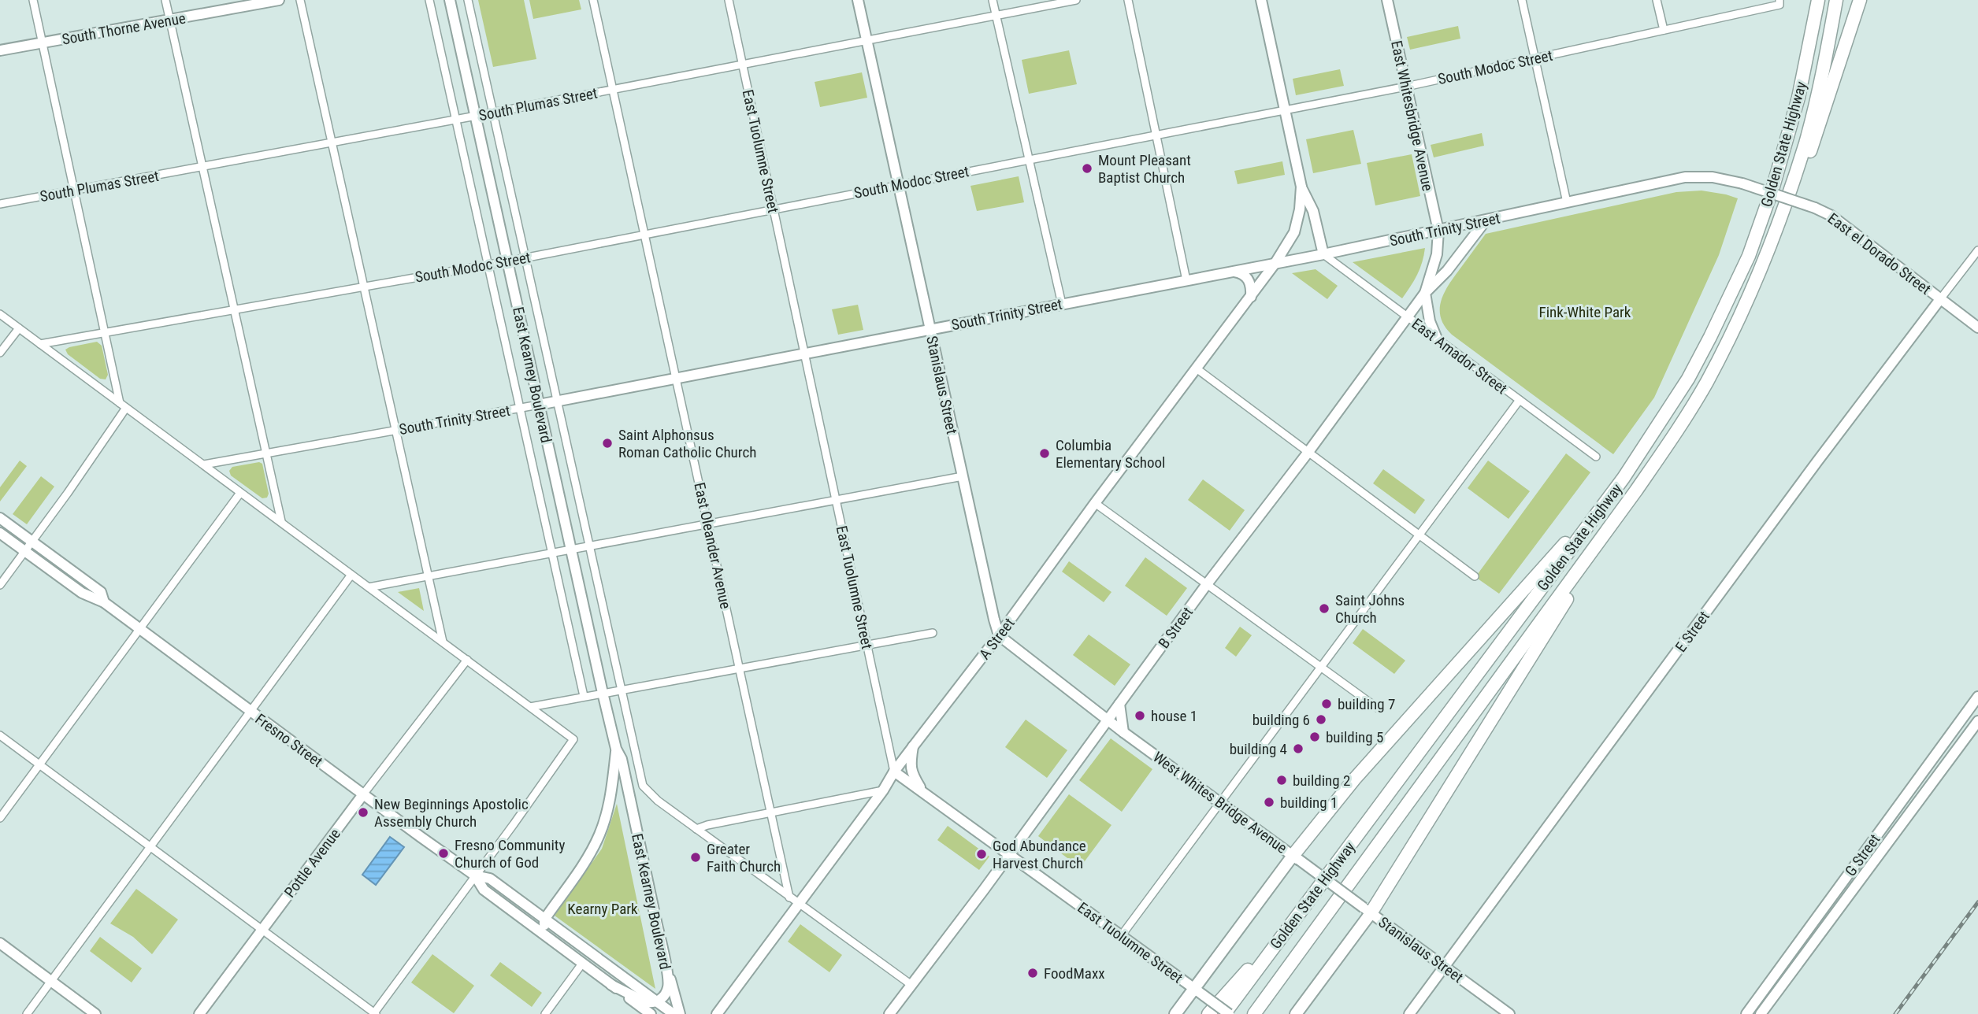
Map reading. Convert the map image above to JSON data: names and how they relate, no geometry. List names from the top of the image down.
{
  "streets": {
    "highway": ["Golden State Highway"],
    "main road": [
      "South Thorne Avenue",
      "East Whitesbridge Avenue",
      "East Tuolumne Street",
      "South Trinity Street",
      "East el Dorado Street",
      "East Kearney Boulevard",
      "Stanislaus Street",
      "B Street",
      "E Street",
      "A Street",
      "Fresno Street",
      "West Whites Bridge Avenue",
      "G Street",
      "Pottle Avenue"
    ],
    "street": [
      "South Modoc Street",
      "South Plumas Street",
      "East Amador Street",
      "East Oleander Avenue"
    ]
  },
  "crossings": [
    ["South Modoc Street", "East Whitesbridge Avenue"],
    ["South Modoc Street", "East Tuolumne Street"],
    ["South Modoc Street", "East Kearney Boulevard"],
    ["South Modoc Street", "Stanislaus Street"],
    ["South Modoc Street", "East Oleander Avenue"],
    ["South Plumas Street", "East Tuolumne Street"],
    ["South Plumas Street", "East Kearney Boulevard"],
    ["South Plumas Street", "Stanislaus Street"],
    ["South Plumas Street", "East Oleander Avenue"],
    ["East Whitesbridge Avenue", "South Trinity Street"],
    ["East Whitesbridge Avenue", "B Street"],
    ["East Tuolumne Street", "South Trinity Street"],
    ["East Tuolumne Street", "B Street"],
    ["East Tuolumne Street", "A Street"],
    ["South Trinity Street", "East el Dorado Street"],
    ["South Trinity Street", "East Amador Street"],
    ["South Trinity Street", "East Kearney Boulevard"],
    ["South Trinity Street", "Stanislaus Street"],
    ["South Trinity Street", "East Oleander Avenue"],
    ["South Trinity Street", "B Street"],
    ["South Trinity Street", "A Street"],
    ["East el Dorado Street", "E Street"],
    ["East Amador Street", "B Street"],
    ["East Kearney Boulevard", "East Oleander Avenue"],
    ["East Kearney Boulevard", "B Street"],
    ["East Kearney Boulevard", "A Street"],
    ["East Kearney Boulevard", "Fresno Street"],
    ["Stanislaus Street", "E Street"],
    ["Stanislaus Street", "A Street"],
    ["Stanislaus Street", "West Whites Bridge Avenue"],
    ["East Oleander Avenue", "A Street"],
    ["B Street", "West Whites Bridge Avenue"],
    ["Fresno Street", "Pottle Avenue"]
  ],
  "parks": ["Fink-White Park", "Kearny Park"],
  "places": [
    "Mount Pleasant Baptist Church",
    "Saint Alphonsus Roman Catholic Church",
    "Columbia Elementary School",
    "Saint Johns Church",
    "building 7",
    "house 1",
    "building 6",
    "building 5",
    "building 4",
    "building 2",
    "building 1",
    "New Beginnings Apostolic Assembly Church",
    "Fresno Community Church of God",
    "God Abundance Harvest Church",
    "Greater Faith Church",
    "FoodMaxx"
  ]
}
